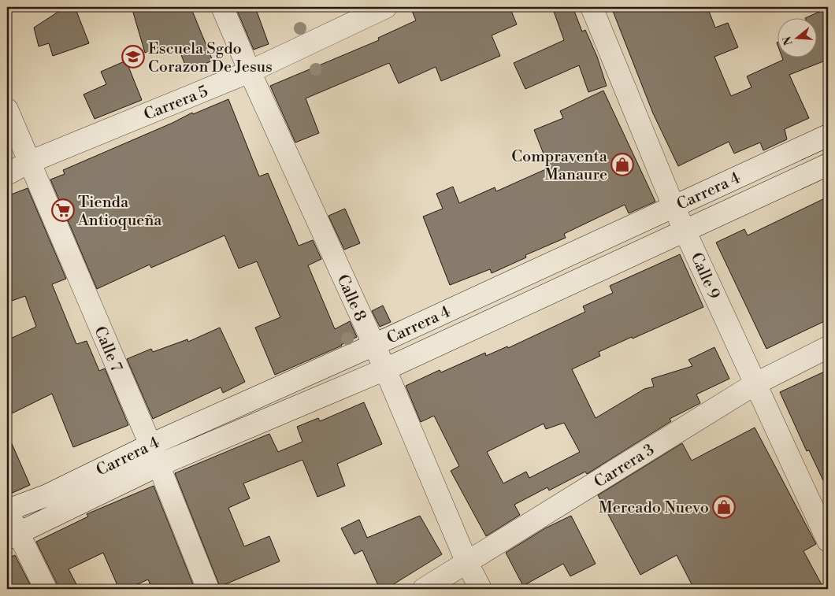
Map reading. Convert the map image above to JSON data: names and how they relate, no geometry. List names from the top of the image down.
{
  "streets": {
    "street": [
      "Carrera 5",
      "Carrera 4",
      "Calle 9",
      "Calle 8",
      "Calle 7",
      "Carrera 3"
    ]
  },
  "crossings": [
    ["Carrera 5", "Calle 8"],
    ["Carrera 5", "Calle 7"],
    ["Carrera 4", "Calle 9"],
    ["Carrera 4", "Calle 8"],
    ["Carrera 4", "Calle 7"],
    ["Calle 9", "Carrera 3"],
    ["Calle 8", "Carrera 3"]
  ],
  "places": {
    "school or university": ["Escuela Sgdo Corazon De Jesus"],
    "shop": ["Compraventa Manaure", "Mercado Nuevo"],
    "supermarket": ["Tienda Antioqueña"]
  },
  "north": "left"
}
